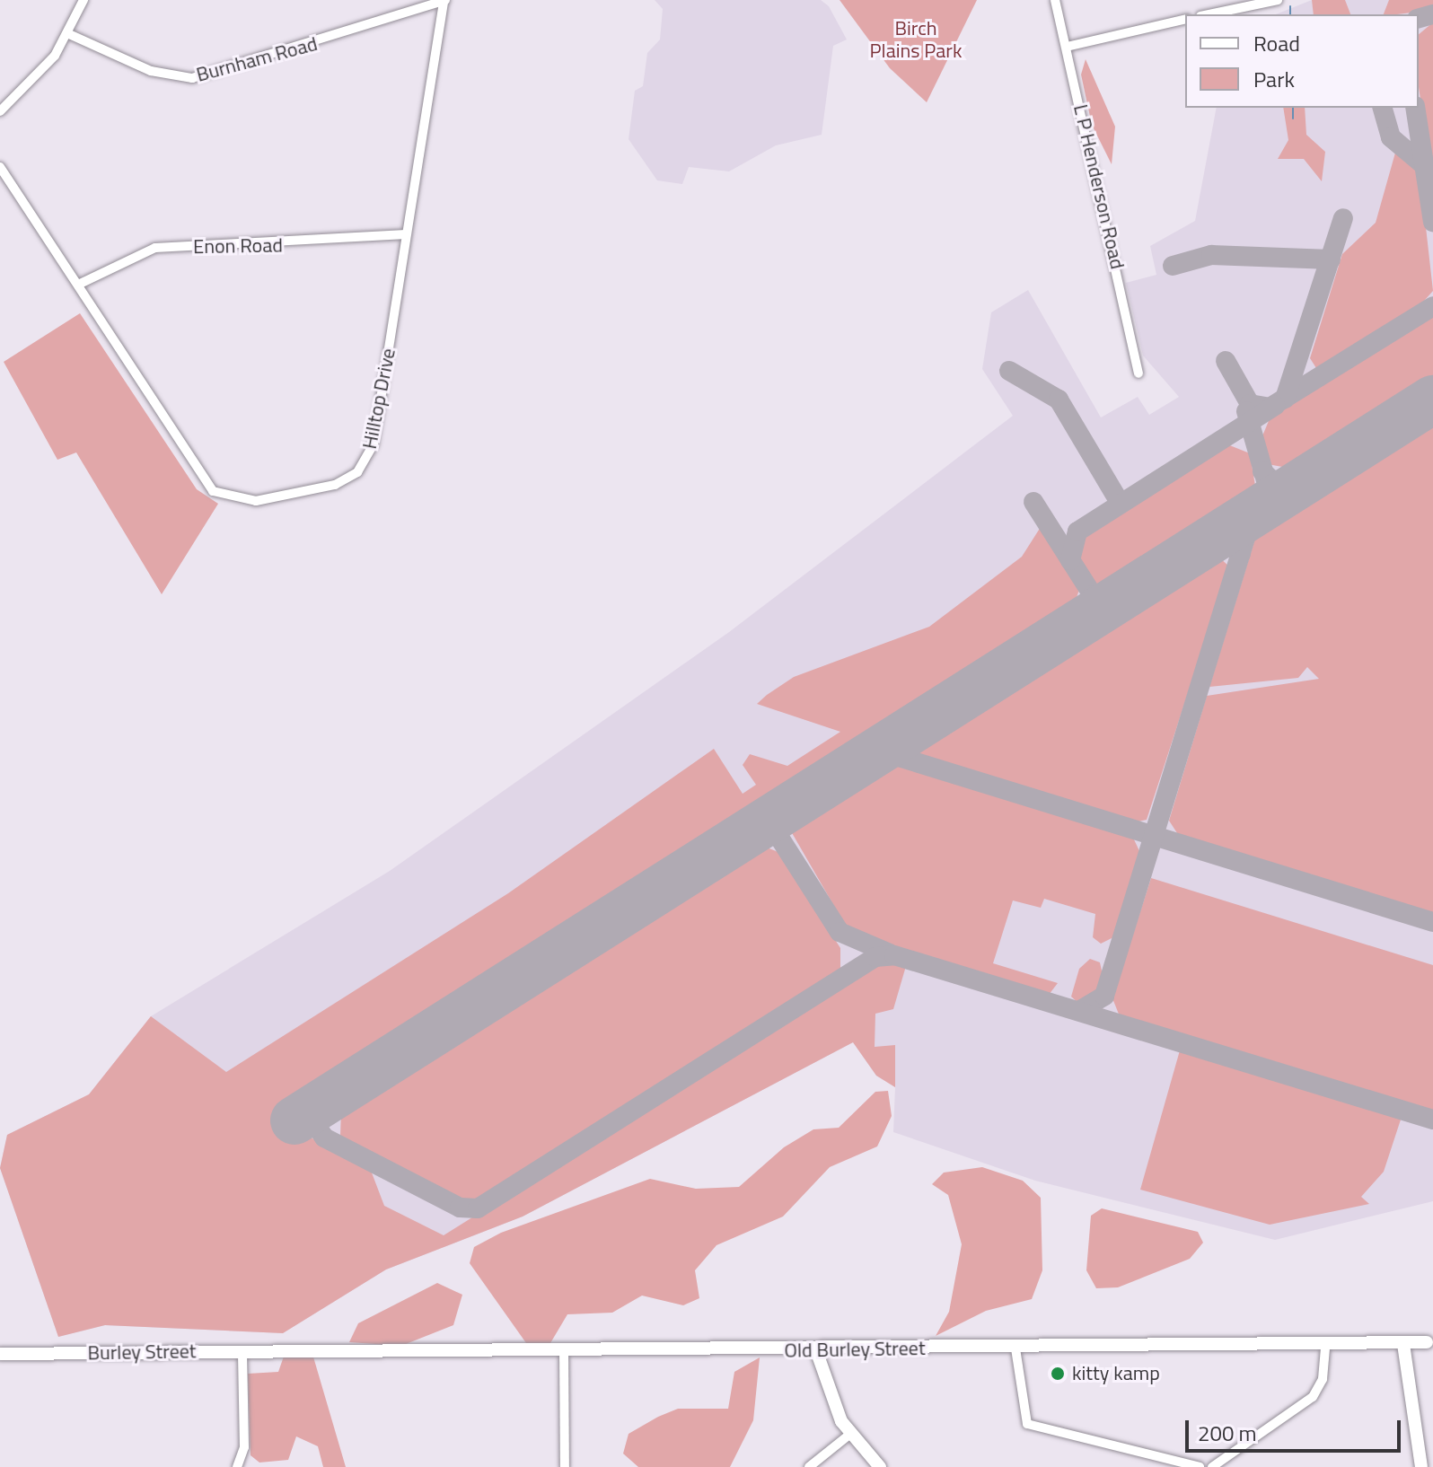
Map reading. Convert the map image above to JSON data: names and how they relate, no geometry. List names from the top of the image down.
{
  "streets": {
    "main road": ["Old Burley Street", "Burley Street"],
    "street": [
      "Burnham Road",
      "L P Henderson Road",
      "Enon Road",
      "Hilltop Drive"
    ]
  },
  "crossings": [
    ["Burnham Road", "Hilltop Drive"],
    ["Enon Road", "Hilltop Drive"],
    ["Old Burley Street", "Burley Street"]
  ],
  "parks": ["Birch Plains Park"],
  "places": ["kitty kamp"],
  "legend": ["Road", "Park"],
  "scale_bar": "200 m"
}
